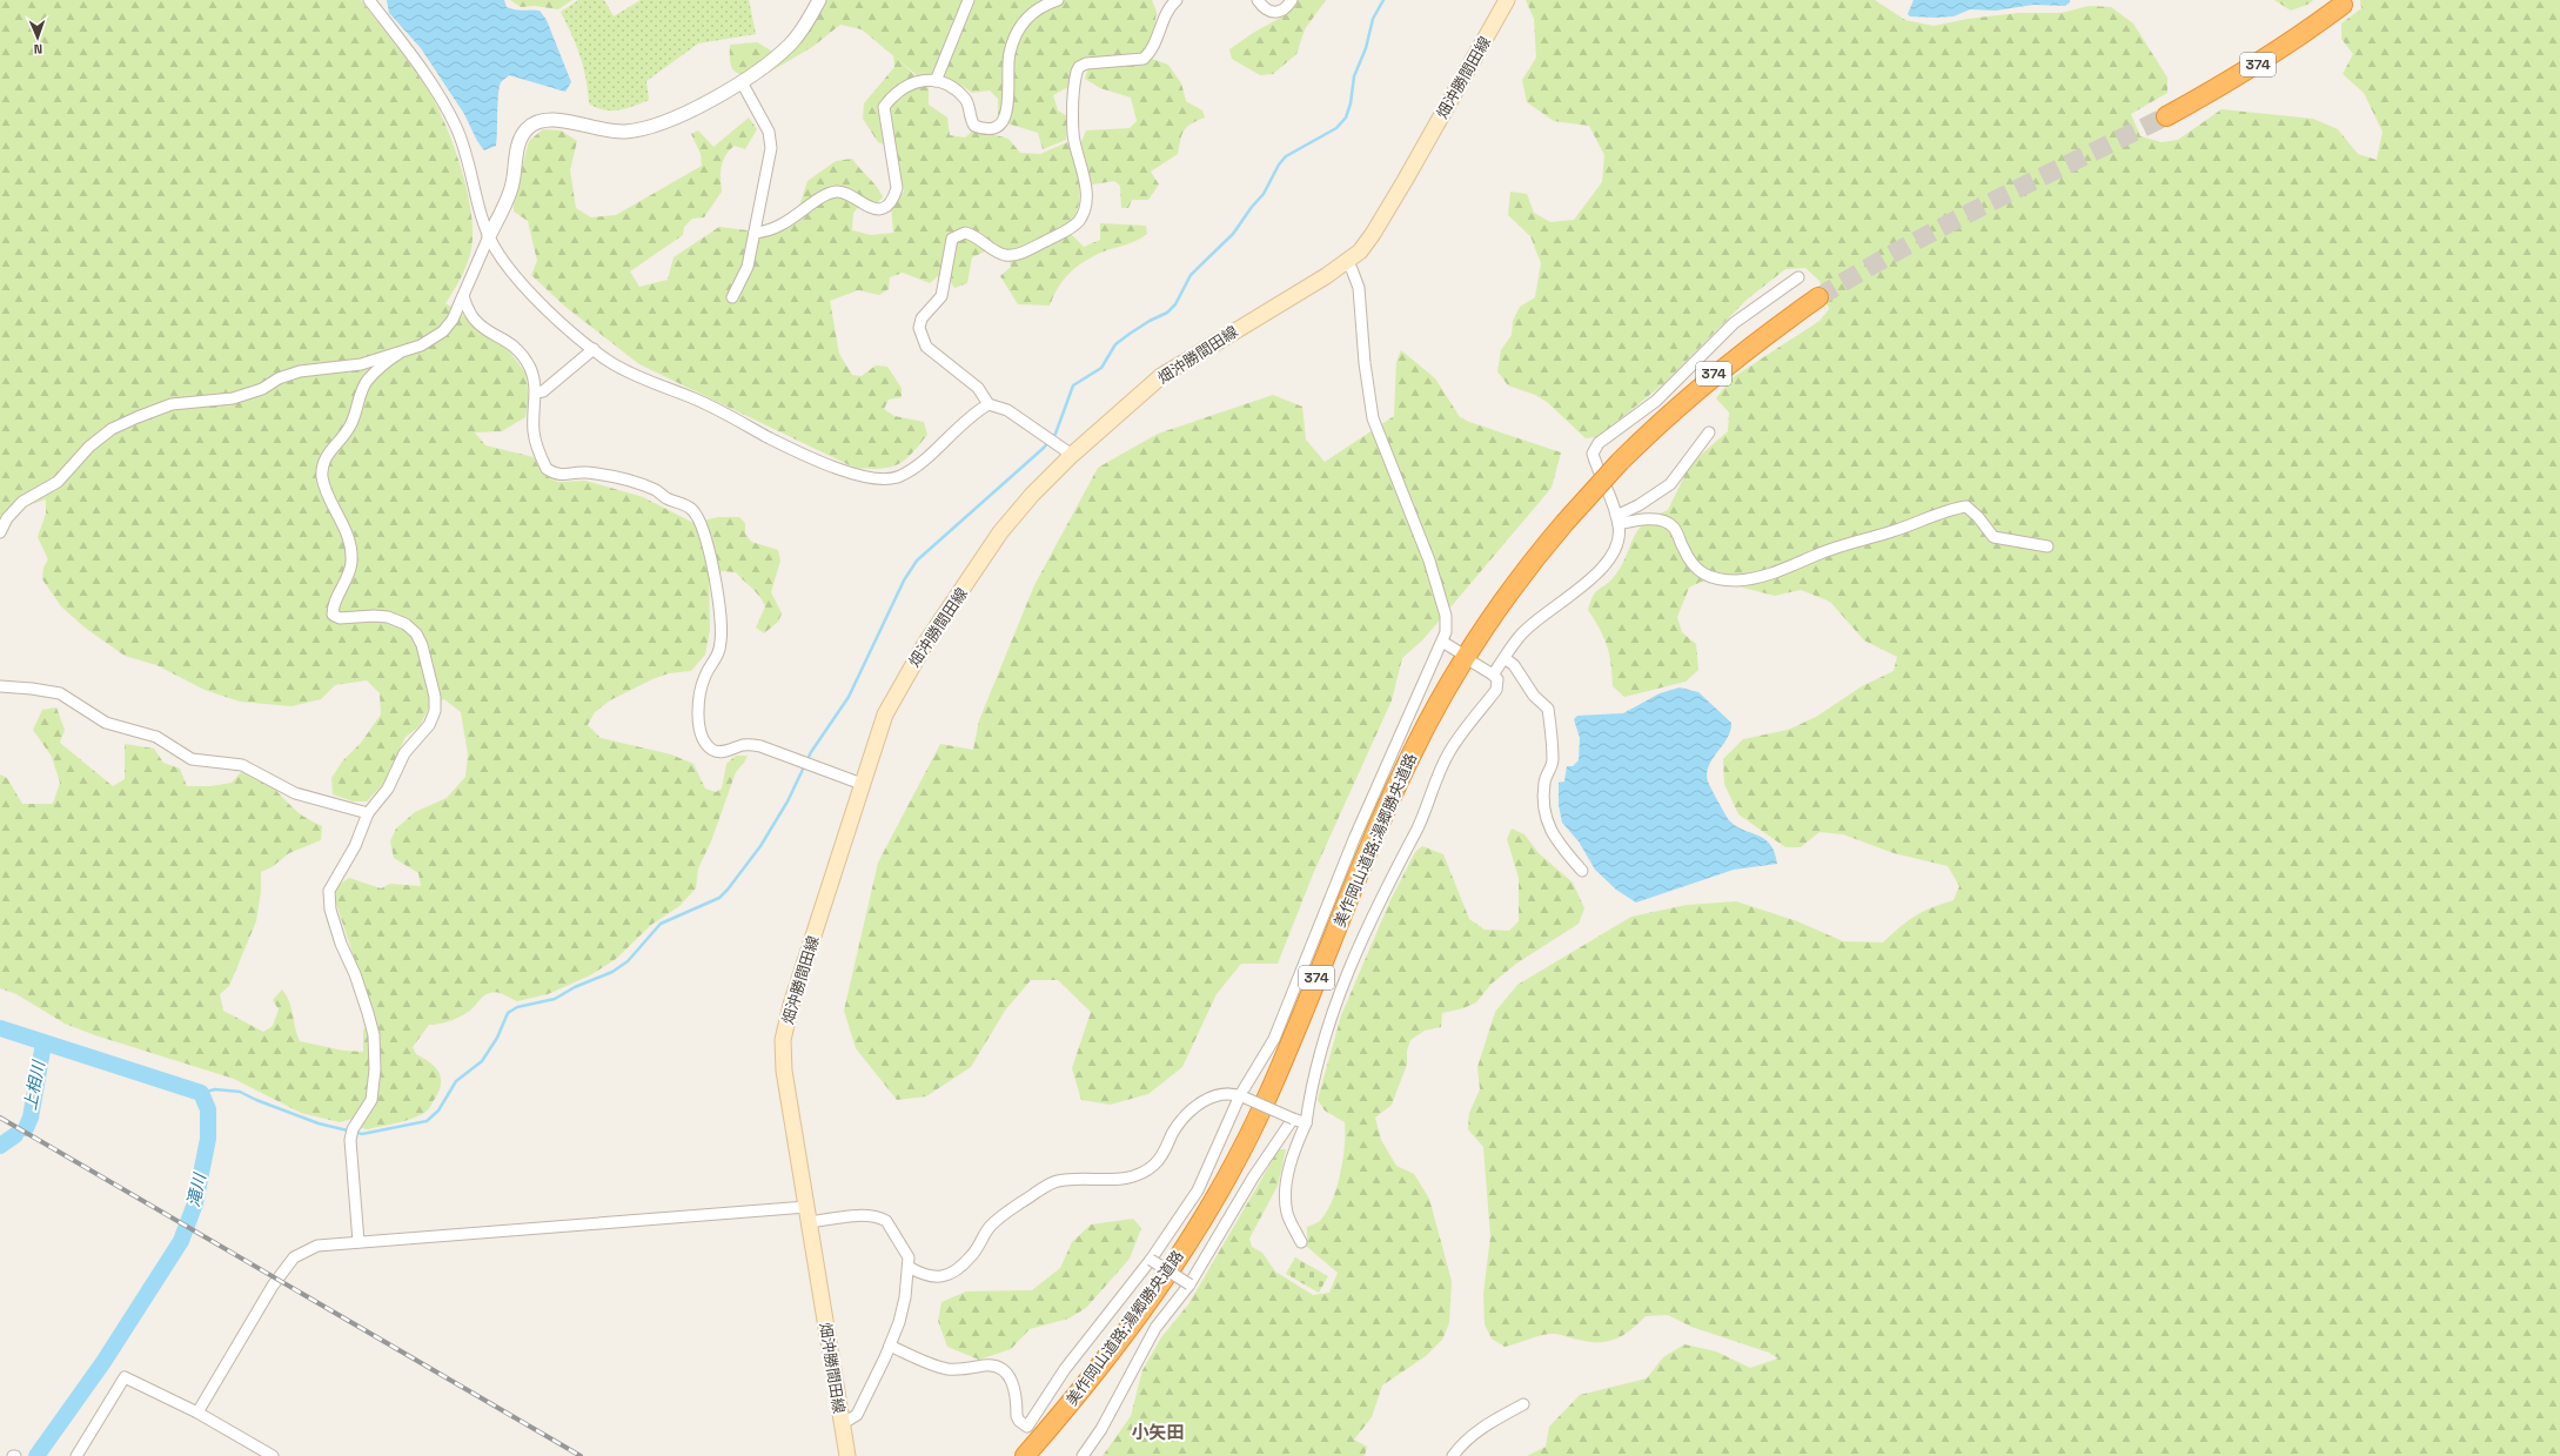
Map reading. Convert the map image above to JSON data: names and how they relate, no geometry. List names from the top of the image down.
{
  "streets": {
    "highway": ["374", "美作岡山道路;湯郷勝央道路"],
    "main road": ["畑沖勝間田線"]
  },
  "districts": ["小矢田"],
  "water": ["上相川", "滝川"],
  "north": "bottom"
}
